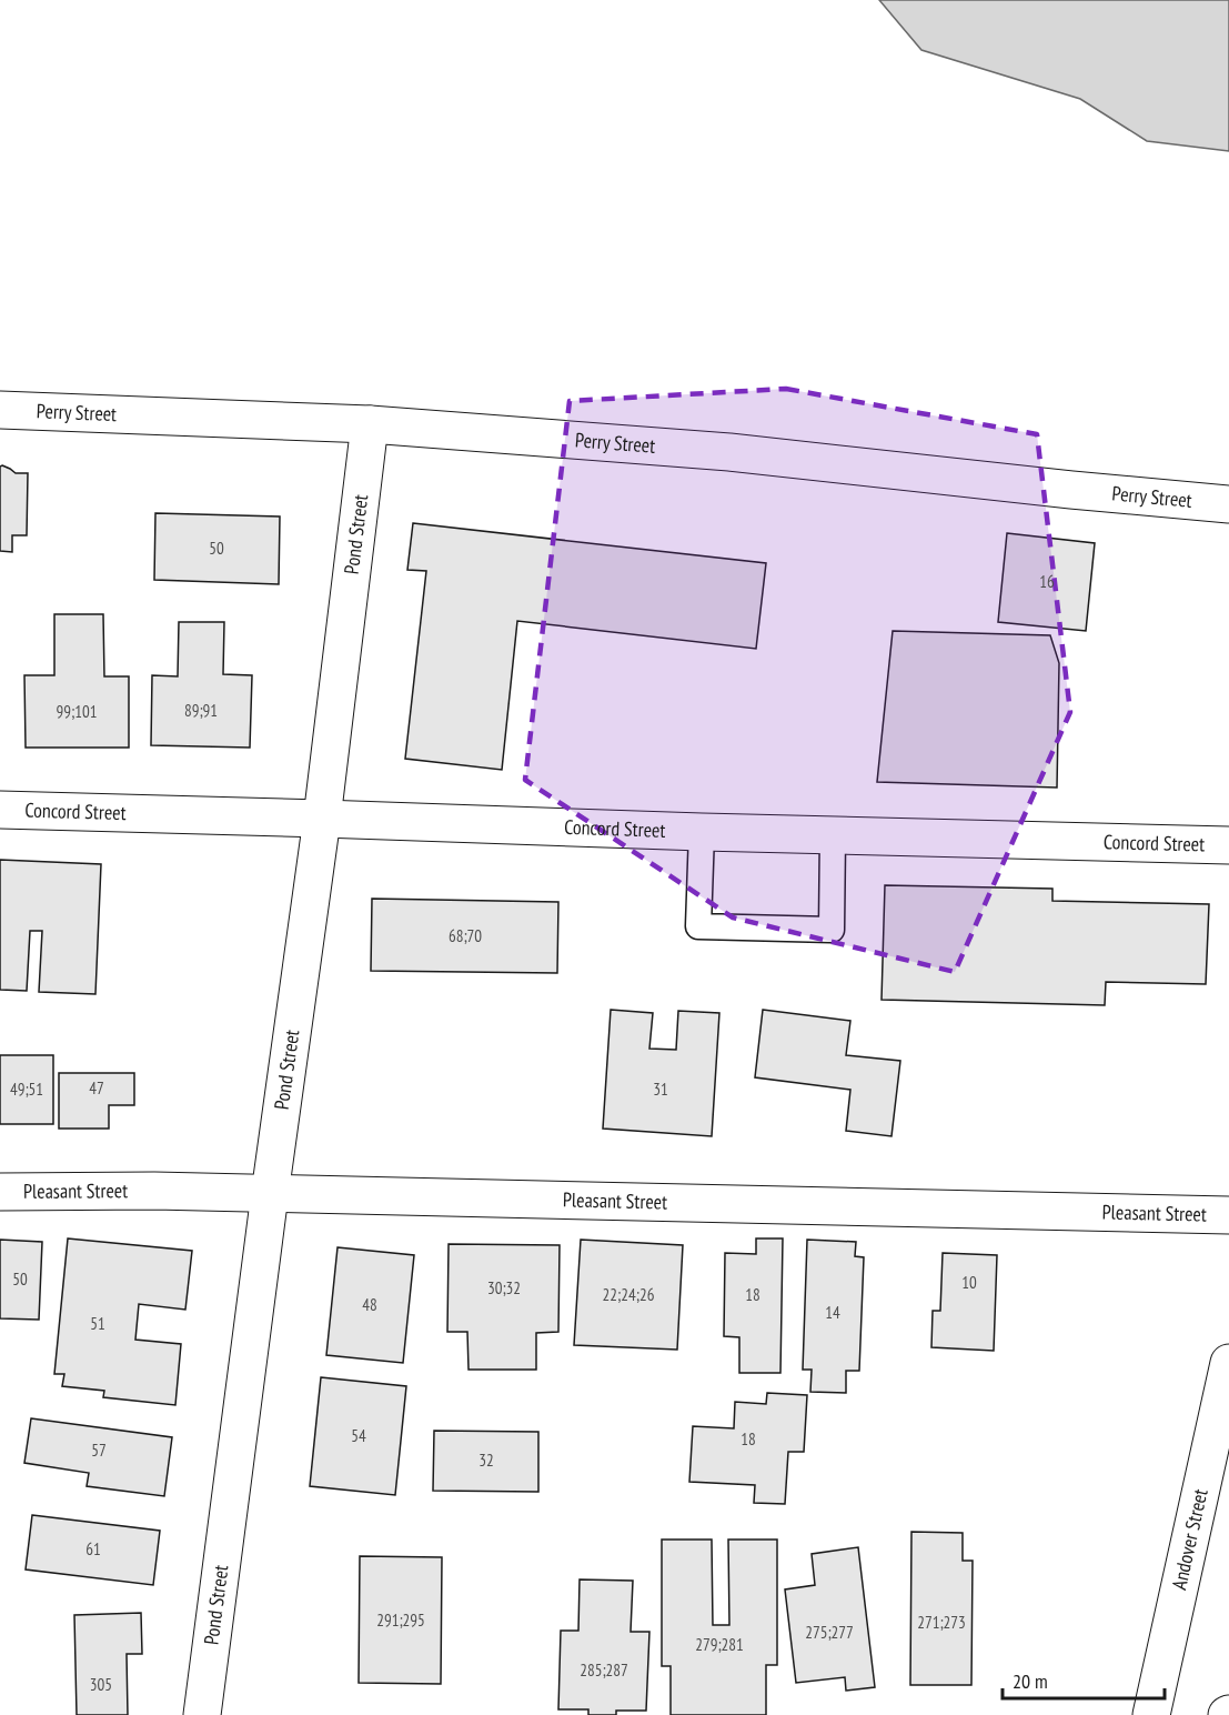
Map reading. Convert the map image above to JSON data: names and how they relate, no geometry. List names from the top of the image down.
{
  "streets": {
    "street": [
      "Perry Street",
      "Pond Street",
      "Concord Street",
      "Pleasant Street",
      "Andover Street"
    ]
  },
  "crossings": [
    ["Perry Street", "Pond Street"],
    ["Pond Street", "Concord Street"],
    ["Pond Street", "Pleasant Street"]
  ],
  "house_numbers": [
    "50",
    "16",
    "89;91",
    "99;101",
    "68;70",
    "47",
    "49;51",
    "31",
    "50",
    "10",
    "30;32",
    "22;24;26",
    "18",
    "48",
    "14",
    "51",
    "54",
    "18",
    "57",
    "32",
    "61",
    "291;295",
    "271;273",
    "275;277",
    "279;281",
    "285;287",
    "305"
  ],
  "scale_bar": "20 m"
}
